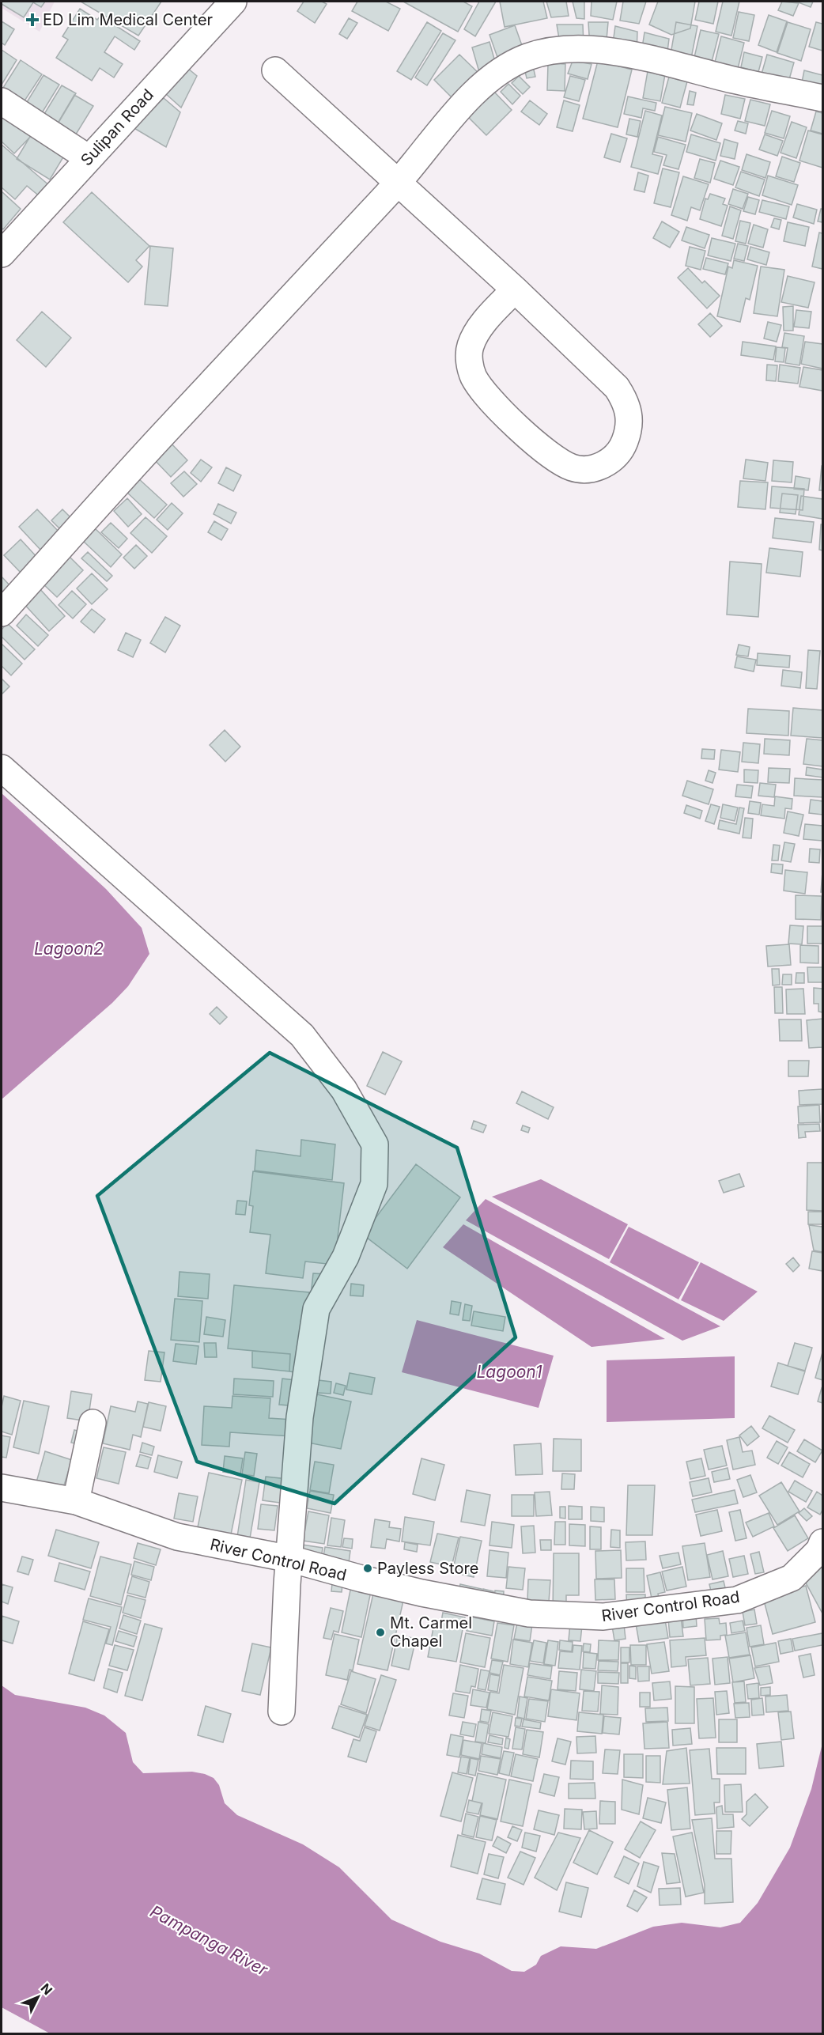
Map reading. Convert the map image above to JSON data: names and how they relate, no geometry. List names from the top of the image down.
{
  "streets": {
    "street": ["Sulipan Road", "River Control Road"]
  },
  "water": ["Lagoon2", "Lagoon1", "Pampanga River"],
  "places": {
    "health": ["ED Lim Medical Center"],
    "other": ["Payless Store", "Mt. Carmel Chapel"]
  },
  "north": "top right"
}
